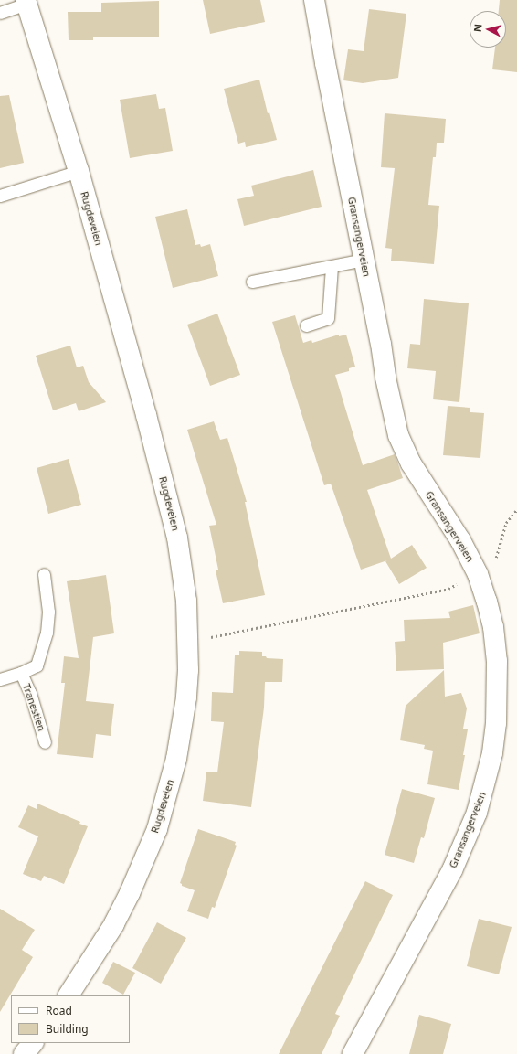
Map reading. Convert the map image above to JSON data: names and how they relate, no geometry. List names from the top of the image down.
{
  "streets": {
    "street": ["Rugdeveien", "Gransangerveien"],
    "lane": ["Tranestien"]
  },
  "legend": ["Road", "Building"],
  "north": "left"
}
